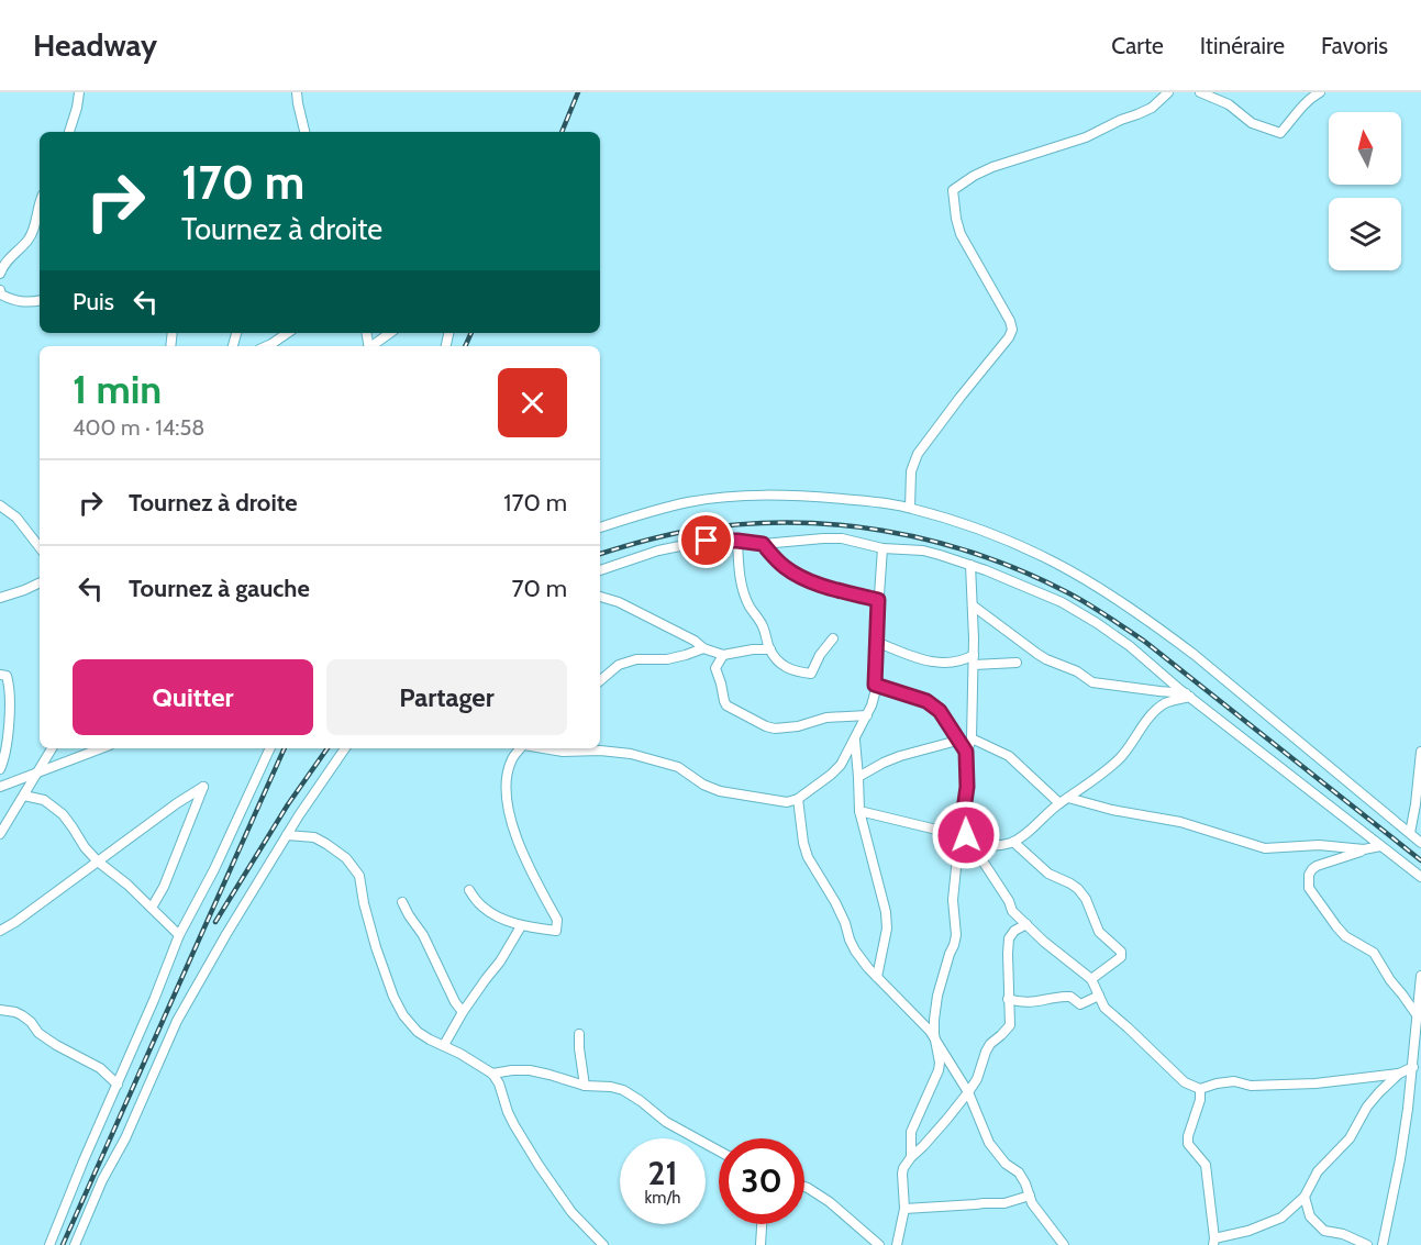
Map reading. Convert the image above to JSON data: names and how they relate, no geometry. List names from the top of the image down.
{
  "north": "top",
  "page": {
    "header": "Headway",
    "nav": ["Carte", "Itinéraire", "Favoris"],
    "turn": ["170 m", "Tournez à droite"],
    "then": "Puis",
    "heading": ["1 min", "400 m · 14:58"],
    "list": [
      {
        "name": "Tournez à droite",
        "value": "170 m"
      },
      {
        "name": "Tournez à gauche",
        "value": "70 m"
      }
    ],
    "buttons": ["Quitter", "Partager"],
    "speed": "21 km/h",
    "limit": "30"
  }
}
